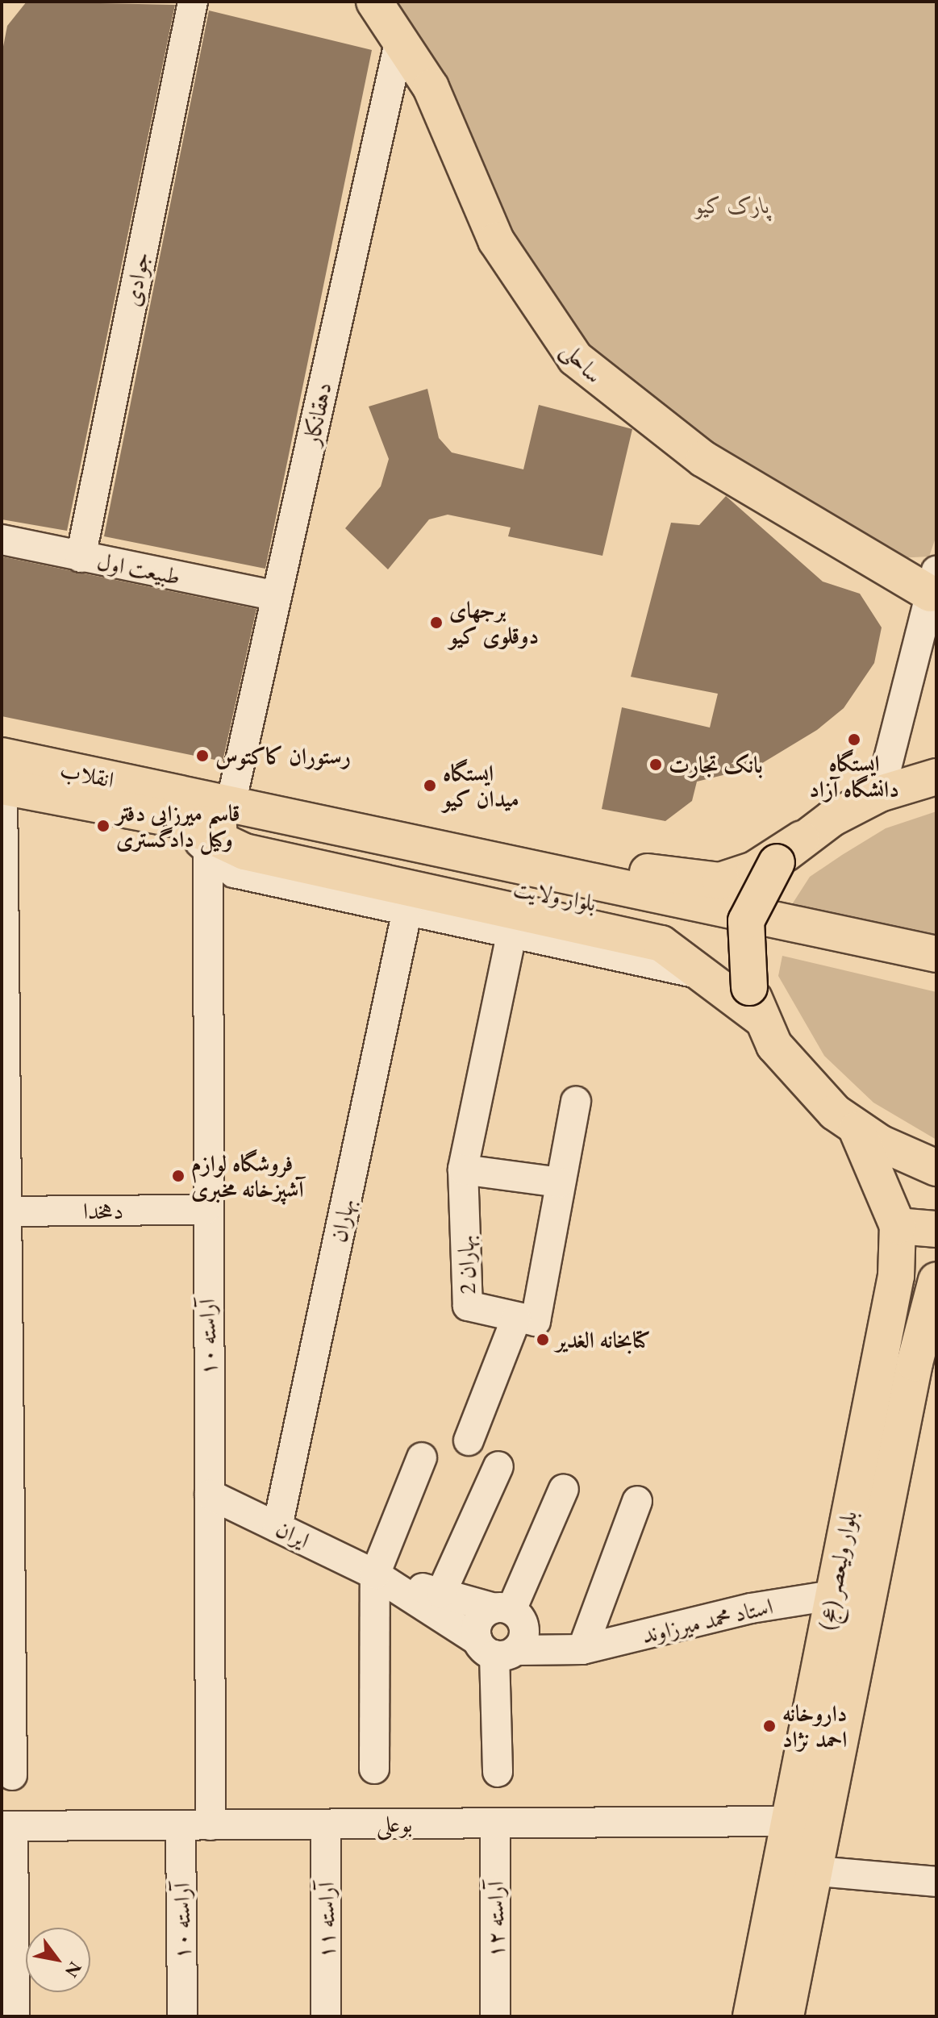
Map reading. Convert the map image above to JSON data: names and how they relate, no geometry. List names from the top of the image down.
{
  "streets": {
    "main road": [
      "ساحلی",
      "انقلاب",
      "بلوار ولایت",
      "بلوار ولیعصر (عج)"
    ],
    "street": [
      "جوادی",
      "دهقانکار",
      "طبیعت اول",
      "دهخدا",
      "بهاران",
      "بهاران 2",
      "آراسته ۱۰",
      "ایران",
      "استاد محمد میرزاوند",
      "بوعلی",
      "۱۲ آراسته",
      "آراسته ۱۱"
    ]
  },
  "crossings": [
    ["جوادی", "طبیعت اول"],
    ["ساحلی", "دهقانکار"],
    ["دهقانکار", "طبیعت اول"],
    ["دهقانکار", "انقلاب"],
    ["دهقانکار", "بلوار ولایت"],
    ["انقلاب", "بلوار ولایت"],
    ["دهخدا", "آراسته ۱۰"],
    ["بهاران", "ایران"],
    ["آراسته ۱۰", "ایران"],
    ["آراسته ۱۰", "بوعلی"],
    ["ایران", "استاد محمد میرزاوند"],
    ["بلوار ولیعصر (عج)", "استاد محمد میرزاوند"],
    ["بلوار ولیعصر (عج)", "بوعلی"],
    ["بوعلی", "۱۲ آراسته"],
    ["بوعلی", "آراسته ۱۱"]
  ],
  "parks": ["پارک کیو"],
  "places": [
    "برجهای دوقلوی کیو",
    "ایستگاه دانشگاه آزاد",
    "رستوران کاکتوس",
    "بانک تجارت",
    "ایستگاه میدان کیو",
    "قاسم میرزایی دفتر وکیل دادگستری",
    "فروشگاه لوازم آشپزخانه مخبری",
    "کتابخانه الغدیر",
    "داروخانه احمد نژاد"
  ],
  "north": "bottom right"
}
